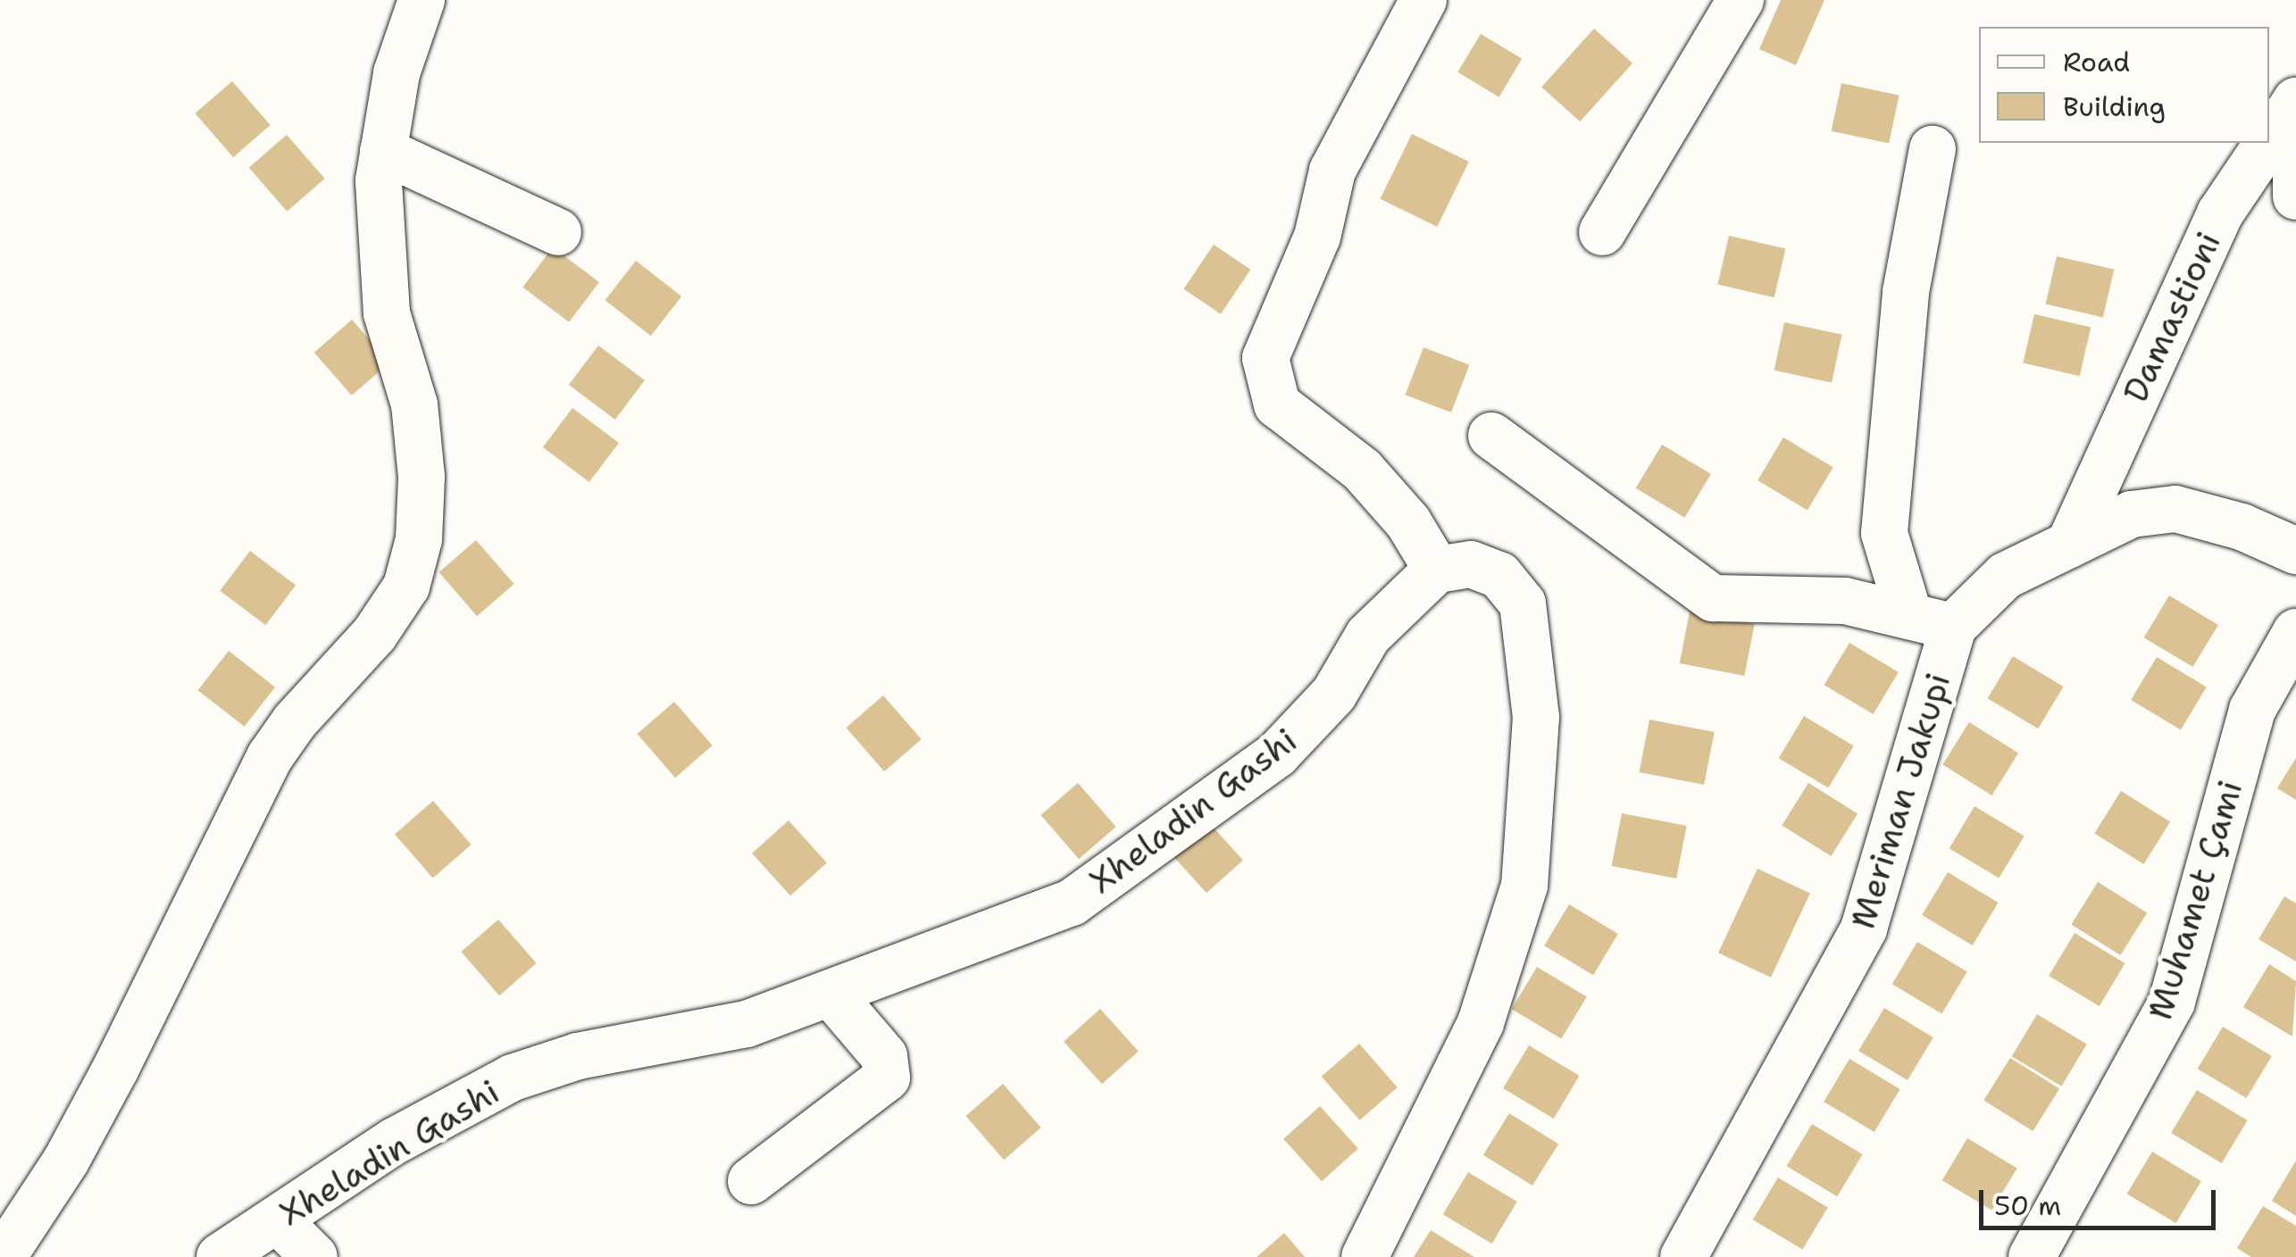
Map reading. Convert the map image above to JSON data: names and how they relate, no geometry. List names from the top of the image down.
{
  "streets": {
    "street": [
      "Damastioni",
      "Meriman Jakupi",
      "Xheladin Gashi",
      "Muhamet Çami"
    ]
  },
  "crossings": [
    ["Damastioni", "Meriman Jakupi"]
  ],
  "legend": ["Road", "Building"],
  "scale_bar": "50 m"
}
